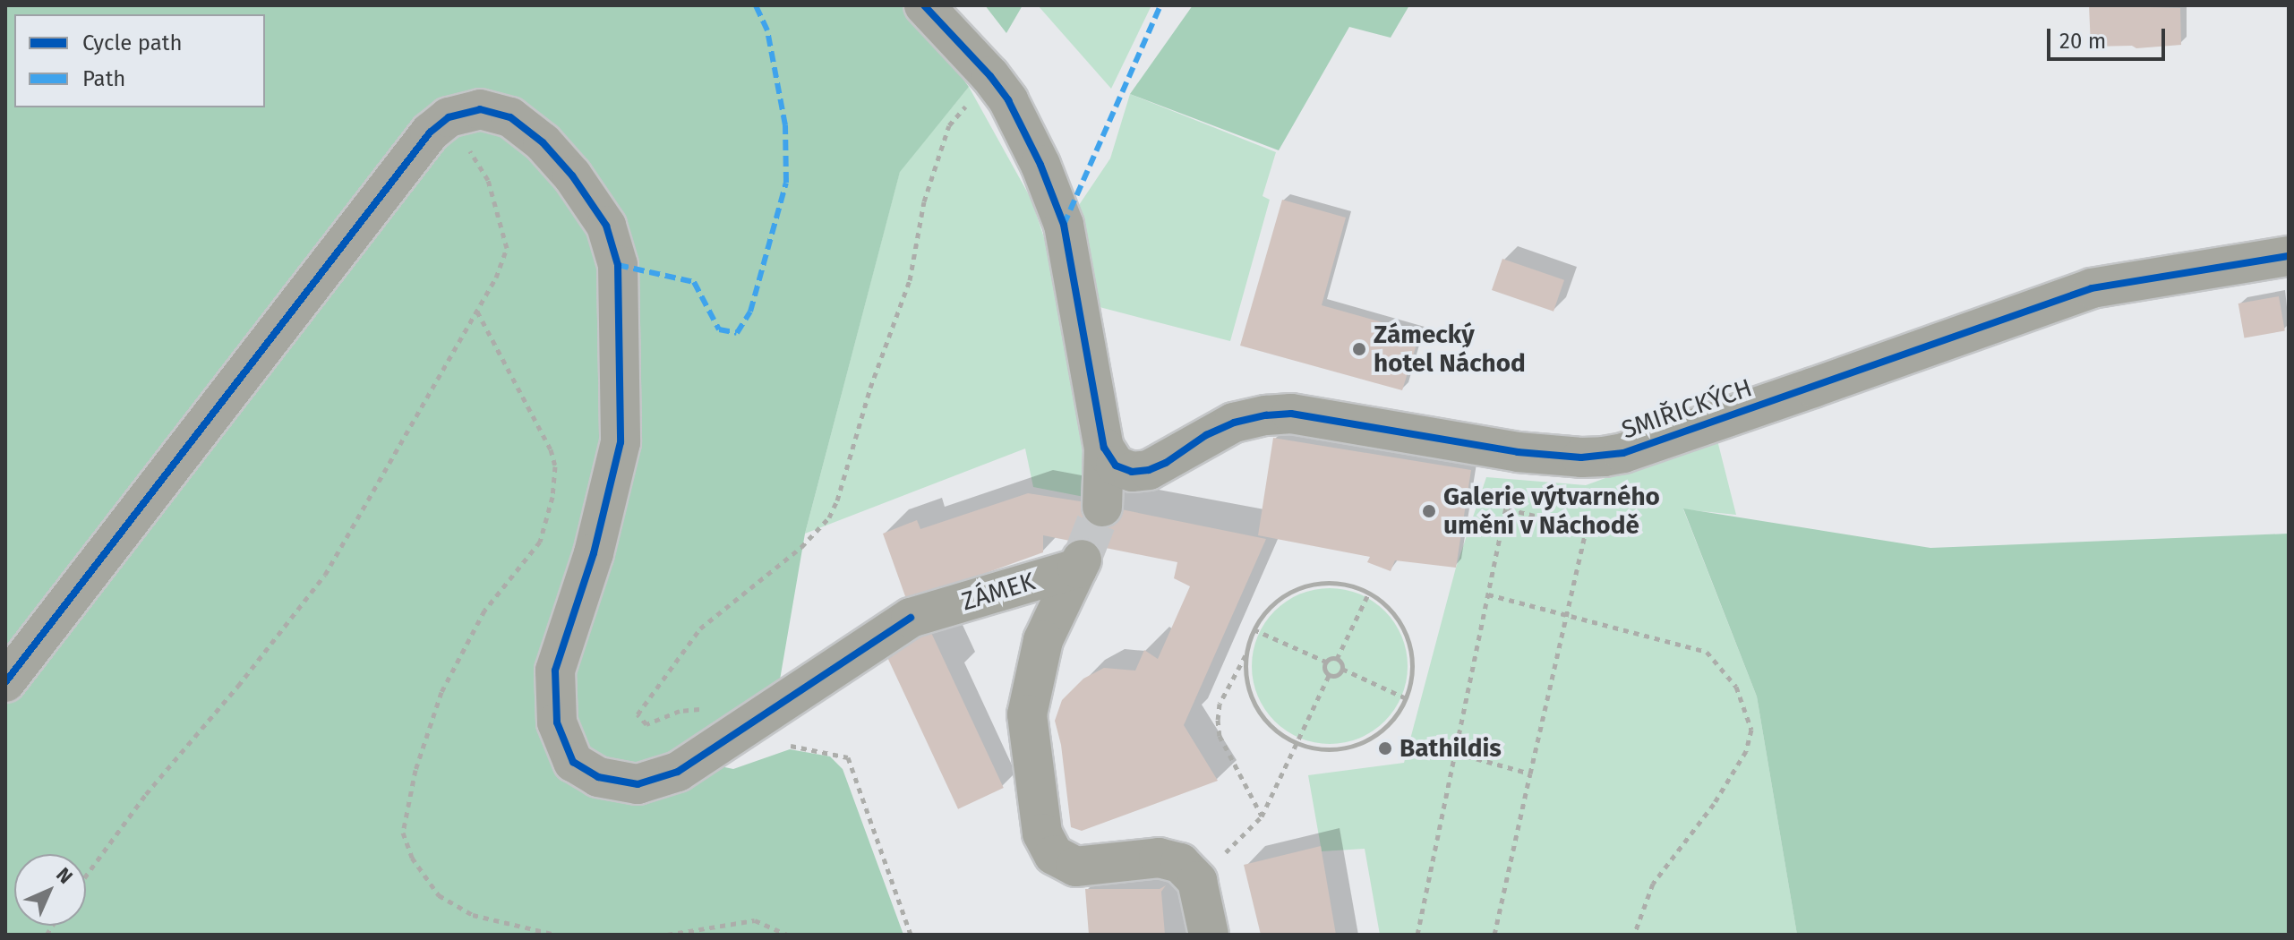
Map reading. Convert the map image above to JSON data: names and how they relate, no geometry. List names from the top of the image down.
{
  "streets": {
    "street": ["SMIŘICKÝCH", "ZÁMEK"]
  },
  "places": ["Zámecký hotel Náchod", "Galerie výtvarného umění v Náchodě", "Bathildis"],
  "legend": ["Cycle path", "Path"],
  "scale_bar": "20 m",
  "north": "top right"
}
